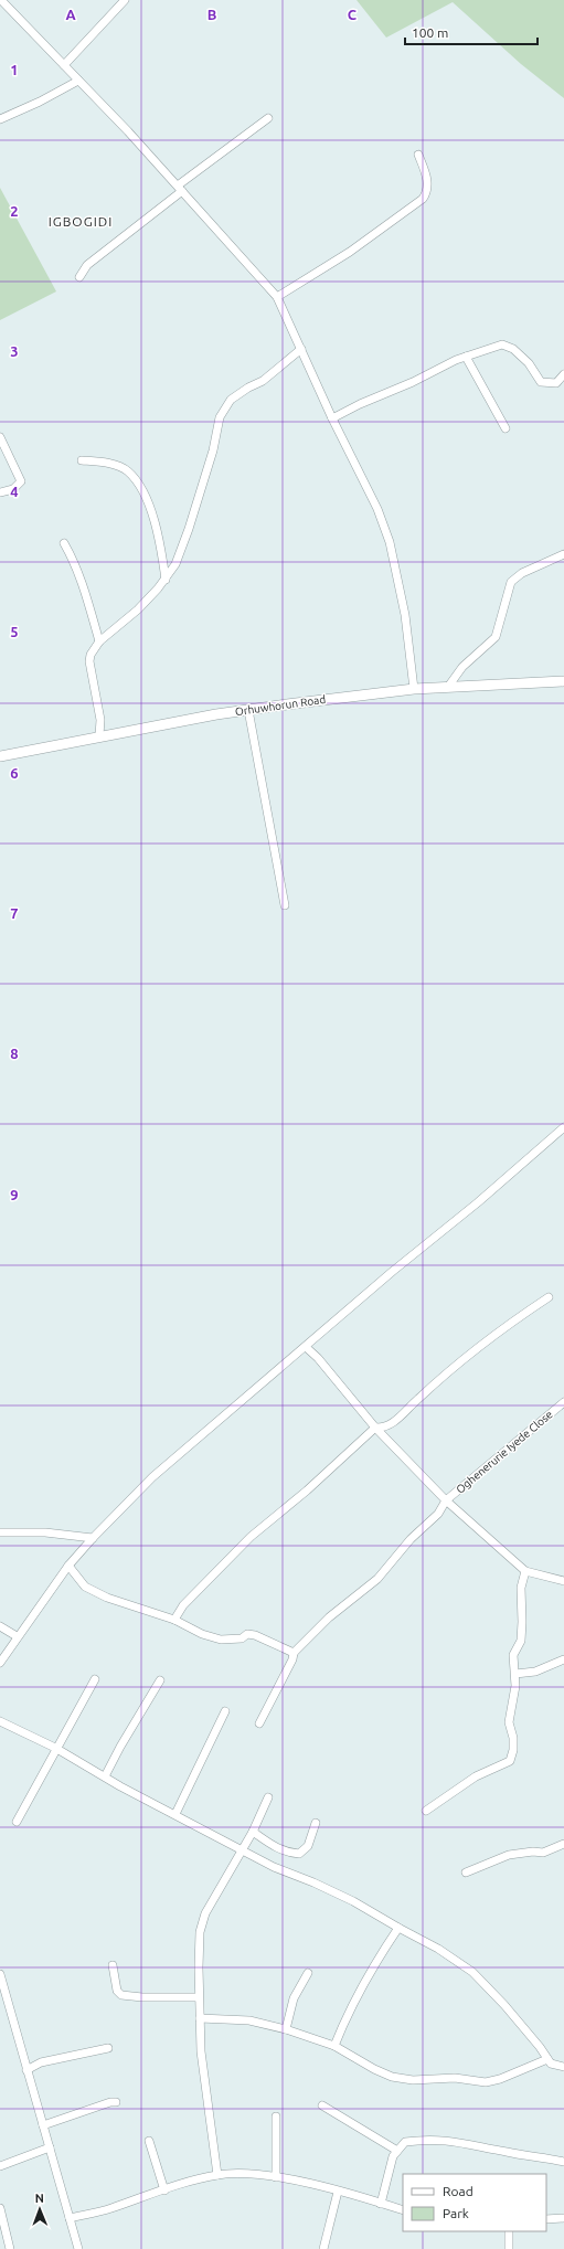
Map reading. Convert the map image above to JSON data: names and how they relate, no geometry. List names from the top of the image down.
{
  "streets": {
    "street": ["Orhuwhorun Road", "Oghenerurie Iyede Close"]
  },
  "districts": ["IGBOGIDI"],
  "legend": ["Road", "Park"],
  "scale_bar": "100 m",
  "north": "top",
  "grid": {
    "columns": ["A", "B", "C"],
    "rows": [
      "1",
      "2",
      "3",
      "4",
      "5",
      "6",
      "7",
      "8",
      "9"
    ]
  }
}
